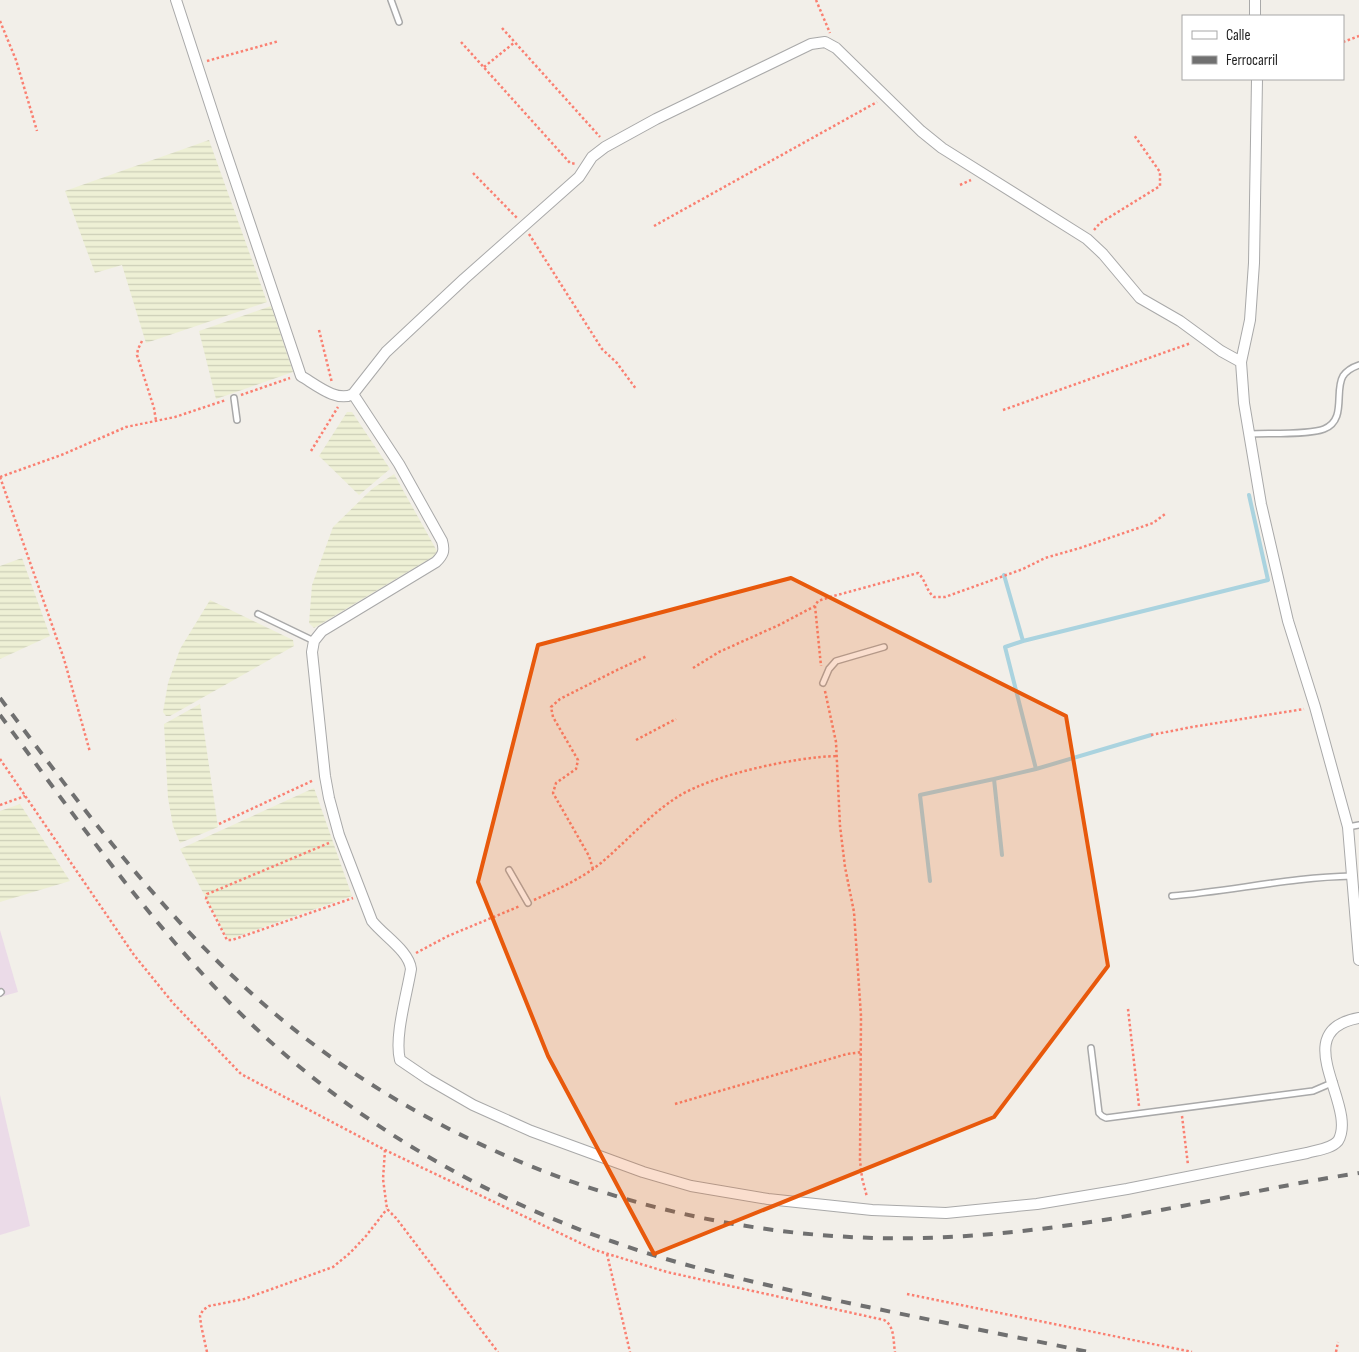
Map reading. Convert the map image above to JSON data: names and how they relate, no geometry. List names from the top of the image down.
{
  "legend": ["Calle", "Ferrocarril"]
}
